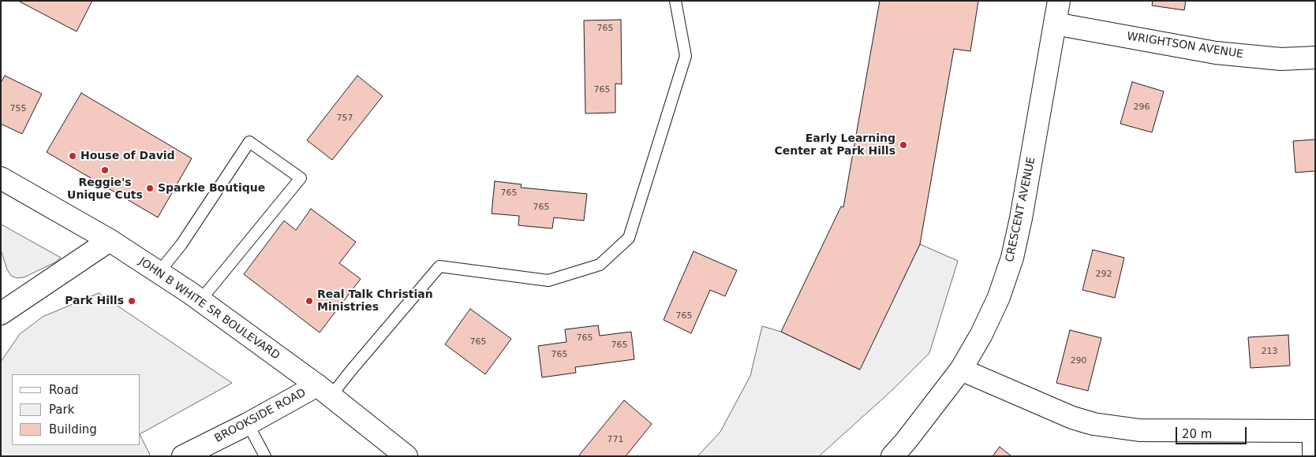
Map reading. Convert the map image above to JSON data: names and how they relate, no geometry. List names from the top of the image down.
{
  "streets": {
    "street": [
      "WRIGHTSON AVENUE",
      "CRESCENT AVENUE",
      "JOHN B WHITE SR BOULEVARD",
      "BROOKSIDE ROAD"
    ]
  },
  "crossings": [
    ["WRIGHTSON AVENUE", "CRESCENT AVENUE"],
    ["JOHN B WHITE SR BOULEVARD", "BROOKSIDE ROAD"]
  ],
  "places": [
    "Early Learning Center at Park Hills",
    "House of David",
    "Reggie's Unique Cuts",
    "Sparkle Boutique",
    "Park Hills",
    "Real Talk Christian Ministries"
  ],
  "house_numbers": [
    "765",
    "765",
    "296",
    "755",
    "757",
    "765",
    "765",
    "292",
    "765",
    "765",
    "765",
    "765",
    "213",
    "765",
    "290",
    "771"
  ],
  "legend": ["Road", "Park", "Building"],
  "scale_bar": "20 m"
}
